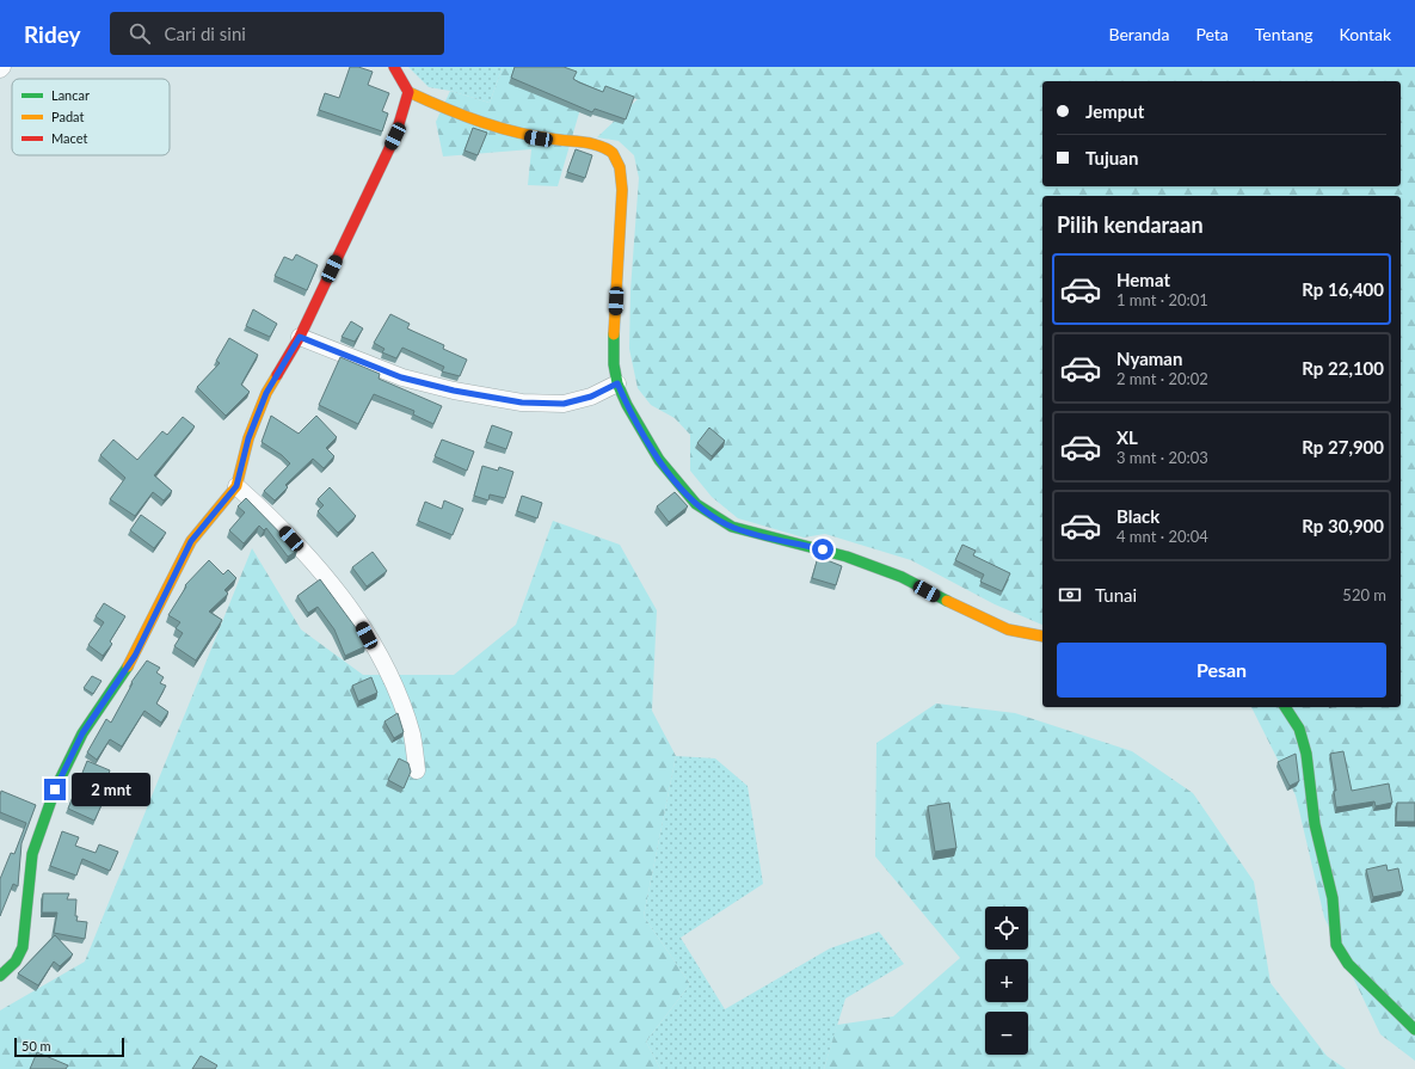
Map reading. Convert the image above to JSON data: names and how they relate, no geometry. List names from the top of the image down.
{
  "legend": ["Lancar", "Padat", "Macet"],
  "scale_bar": "50 m",
  "page": {
    "header": "Ridey",
    "search": "Cari di sini",
    "nav": [
      "Beranda",
      "Peta",
      "Tentang",
      "Kontak"
    ],
    "banner": ["Jemput", "Tujuan"],
    "heading": "Pilih kendaraan",
    "list": [
      {
        "name": "Hemat",
        "note": "1 mnt · 20:01",
        "value": "Rp 16,400"
      },
      {
        "name": "Nyaman",
        "note": "2 mnt · 20:02",
        "value": "Rp 22,100"
      },
      {
        "name": "XL",
        "note": "3 mnt · 20:03",
        "value": "Rp 27,900"
      },
      {
        "name": "Black",
        "note": "4 mnt · 20:04",
        "value": "Rp 30,900"
      }
    ],
    "pay": ["Tunai", "520 m"],
    "buttons": "Pesan",
    "bubble": "2 mnt",
    "map_buttons": ["+", "−"],
    "scale": "50 m"
  }
}
